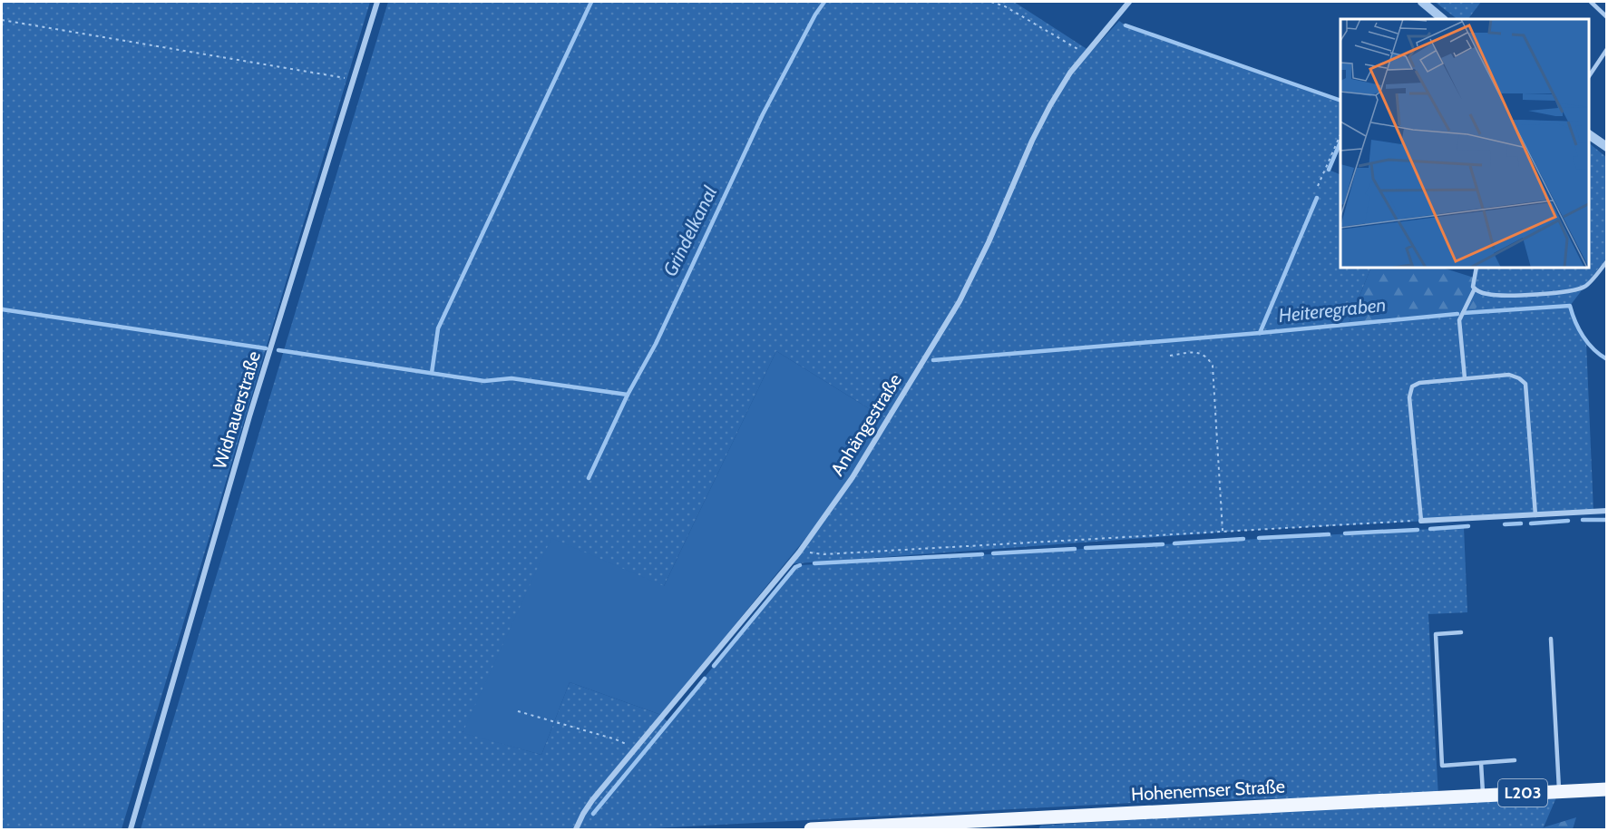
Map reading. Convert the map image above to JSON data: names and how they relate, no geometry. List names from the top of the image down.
{
  "streets": {
    "main road": ["Hohenemser Straße", "L203"],
    "street": ["Widnauerstraße", "Anhängestraße"]
  },
  "water": ["Grindelkanal", "Heiteregraben"]
}
